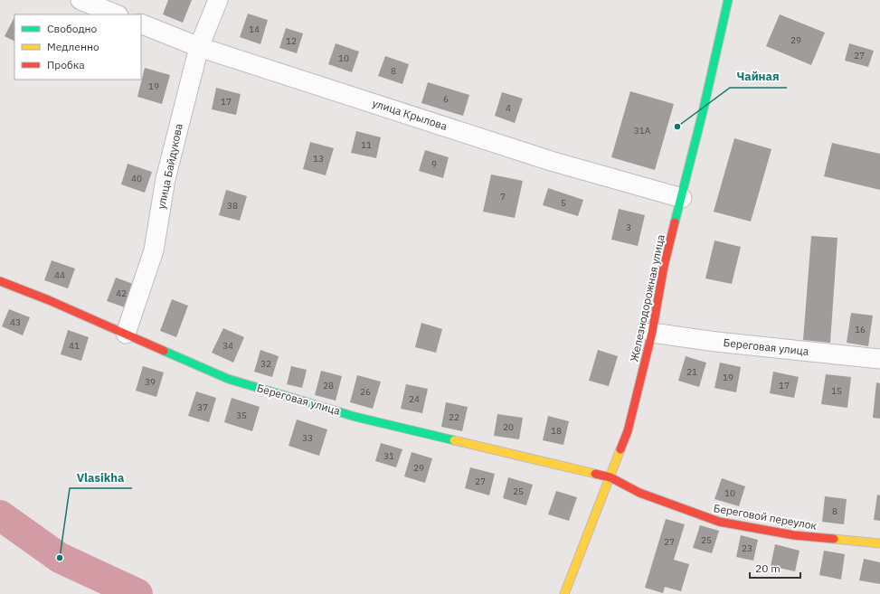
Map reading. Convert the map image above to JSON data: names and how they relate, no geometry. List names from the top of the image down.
{
  "streets": {
    "street": [
      "улица Крылова",
      "улица Байдукова",
      "Железнодорожная улица",
      "Береговая улица",
      "Береговой переулок"
    ]
  },
  "crossings": [
    ["улица Крылова", "улица Байдукова"],
    ["улица Крылова", "Железнодорожная улица"],
    ["улица Байдукова", "Береговая улица"],
    ["Железнодорожная улица", "Береговая улица"],
    ["Железнодорожная улица", "Береговой переулок"],
    ["Береговая улица", "Береговой переулок"]
  ],
  "places": ["Чайная", "Vlasikha"],
  "house_numbers": [
    "14",
    "29",
    "12",
    "27",
    "10",
    "8",
    "19",
    "6",
    "17",
    "4",
    "31А",
    "11",
    "13",
    "9",
    "40",
    "7",
    "5",
    "38",
    "3",
    "44",
    "42",
    "43",
    "16",
    "41",
    "34",
    "32",
    "21",
    "19",
    "39",
    "28",
    "17",
    "15",
    "26",
    "24",
    "37",
    "35",
    "22",
    "20",
    "18",
    "33",
    "31",
    "29",
    "27",
    "25",
    "10",
    "8",
    "25",
    "27",
    "23"
  ],
  "legend": ["Свободно", "Медленно", "Пробка"],
  "scale_bar": "20 m"
}
